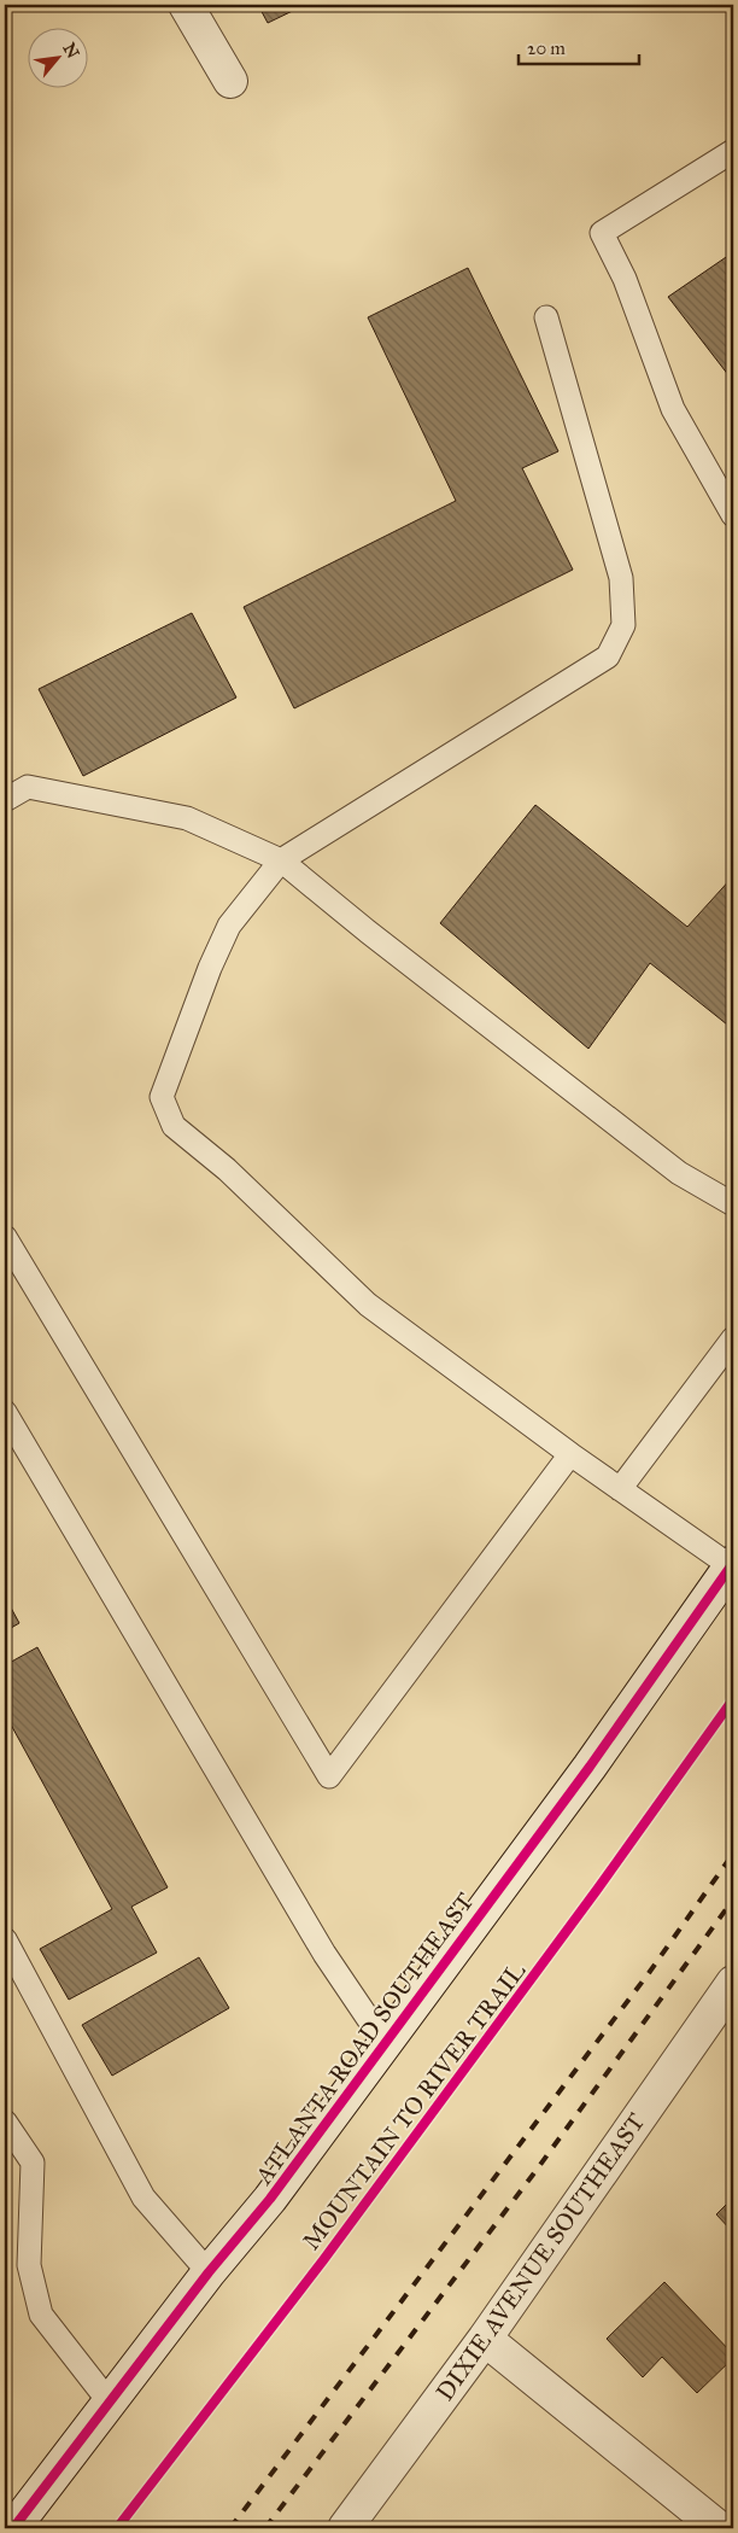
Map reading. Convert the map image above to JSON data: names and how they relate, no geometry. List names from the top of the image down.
{
  "streets": {
    "main road": ["ATLANTA ROAD SOUTHEAST", "DIXIE AVENUE SOUTHEAST"],
    "cycle path": ["MOUNTAIN TO RIVER TRAIL"]
  },
  "scale_bar": "20 m",
  "north": "top right"
}
